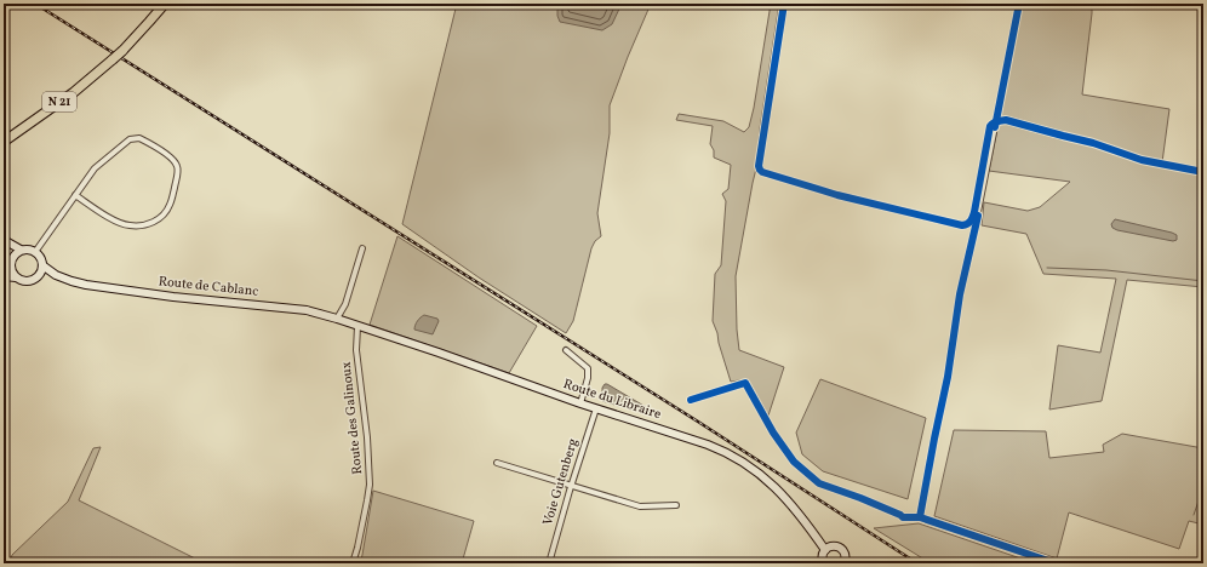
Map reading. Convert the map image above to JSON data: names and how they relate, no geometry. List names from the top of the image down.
{
  "streets": {
    "main road": ["N 21", "Route de Cablanc", "Route du Libraire"],
    "street": ["Route des Galinoux", "Voie Gutenberg"]
  },
  "crossings": [
    ["Route de Cablanc", "Route du Libraire"],
    ["Route de Cablanc", "Route des Galinoux"],
    ["Route du Libraire", "Route des Galinoux"],
    ["Route du Libraire", "Voie Gutenberg"]
  ]
}
